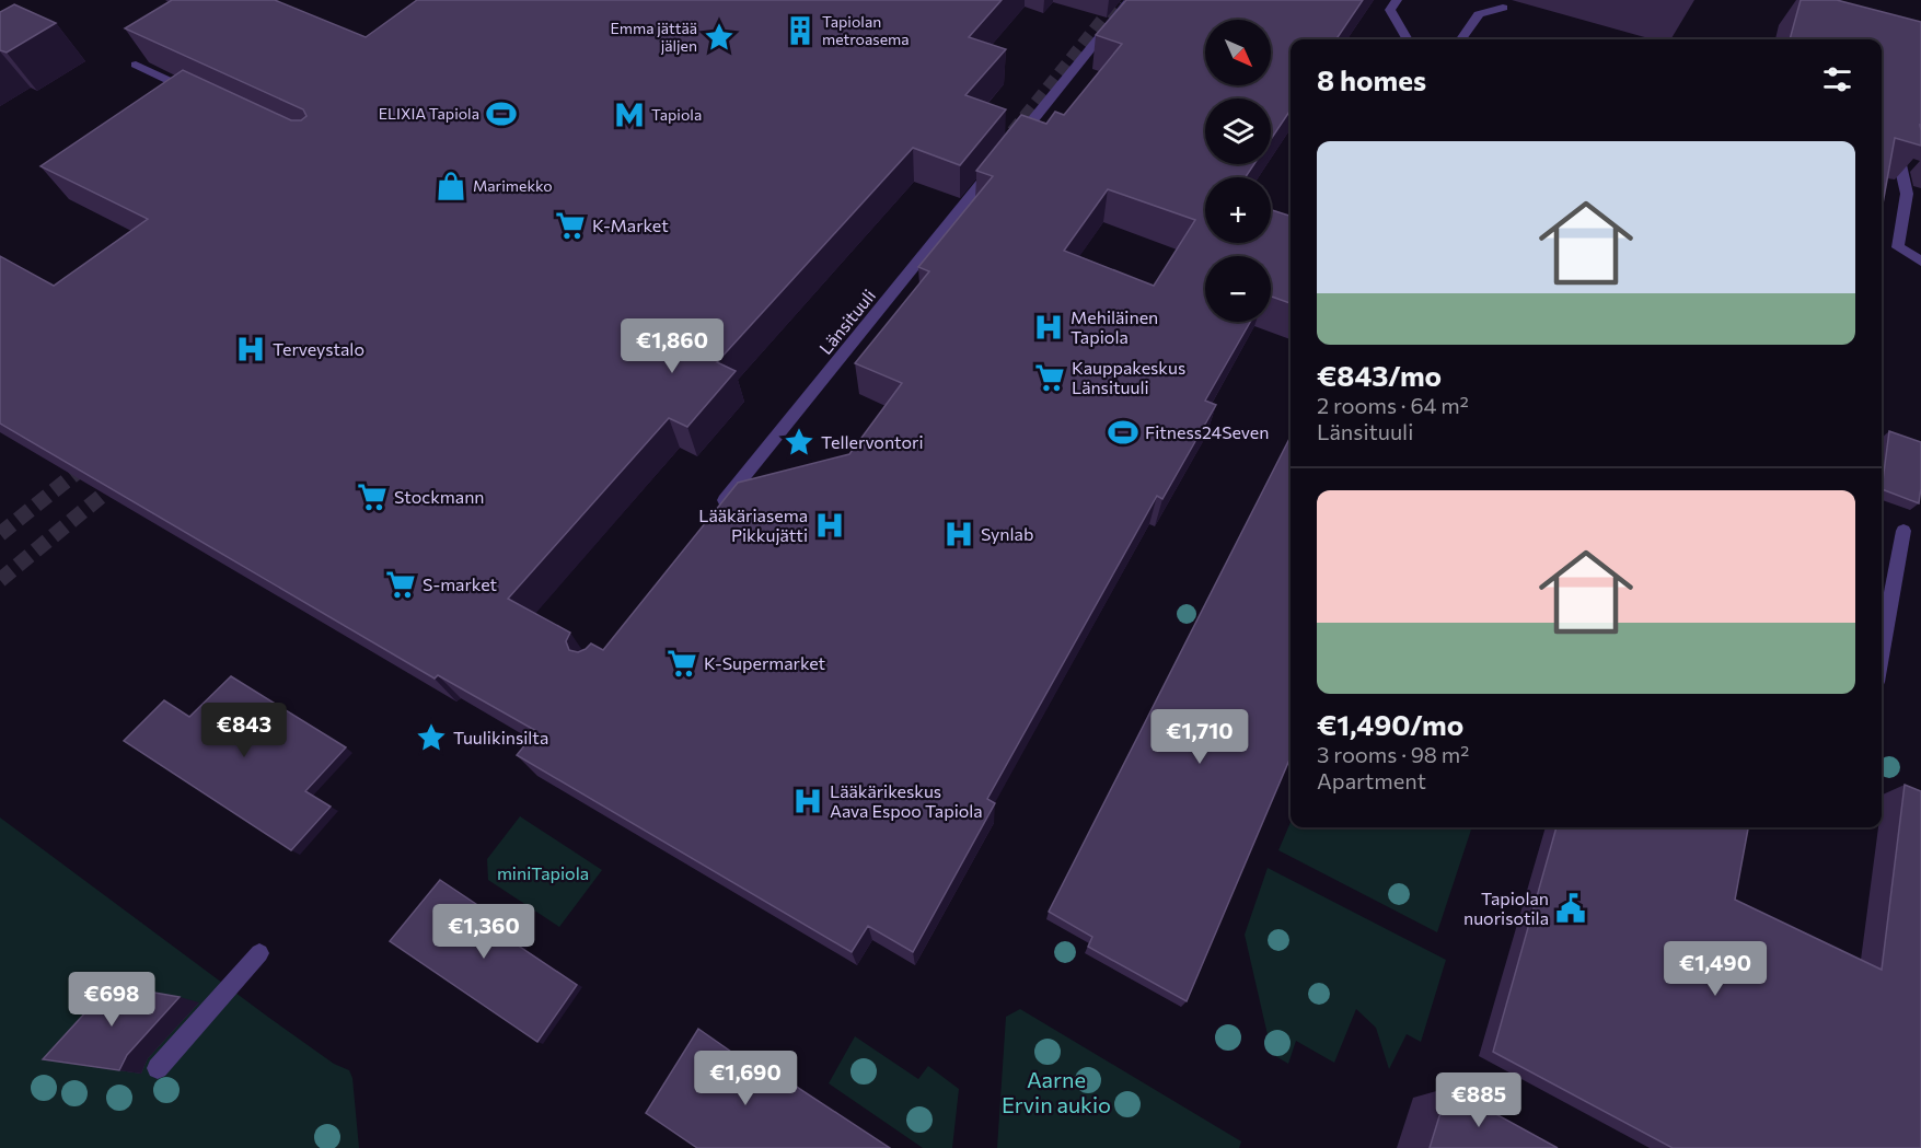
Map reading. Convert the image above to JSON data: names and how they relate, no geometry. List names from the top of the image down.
{
  "streets": {
    "street": ["Länsituuli"]
  },
  "parks": ["miniTapiola", "Aarne Ervin aukio"],
  "places": {
    "building": ["Tapiolan metroasema"],
    "place": ["Emma jättää jäljen", "Tellervontori", "Tuulikinsilta"],
    "sports": ["ELIXIA Tapiola", "Fitness24Seven"],
    "metro station": ["Tapiola"],
    "shop": ["Marimekko"],
    "supermarket": [
      "K-Market",
      "Kauppakeskus Länsituuli",
      "Stockmann",
      "S-market",
      "K-Supermarket"
    ],
    "hospital": [
      "Mehiläinen Tapiola",
      "Terveystalo",
      "Lääkäriasema Pikkujätti",
      "Synlab",
      "Lääkärikeskus Aava Espoo Tapiola"
    ],
    "public building": ["Tapiolan nuorisotila"]
  },
  "north": "bottom right",
  "page": {
    "map_buttons": ["+", "−"],
    "heading": "8 homes",
    "list": [
      {
        "name": "€843/mo",
        "note": "2 rooms · 64 m² · Länsituuli"
      },
      {
        "name": "€1,490/mo",
        "note": "3 rooms · 98 m² · Apartment"
      }
    ],
    "price": [
      "€1,860",
      "€843",
      "€1,710",
      "€1,360",
      "€1,490",
      "€698",
      "€1,690",
      "€885"
    ]
  }
}
